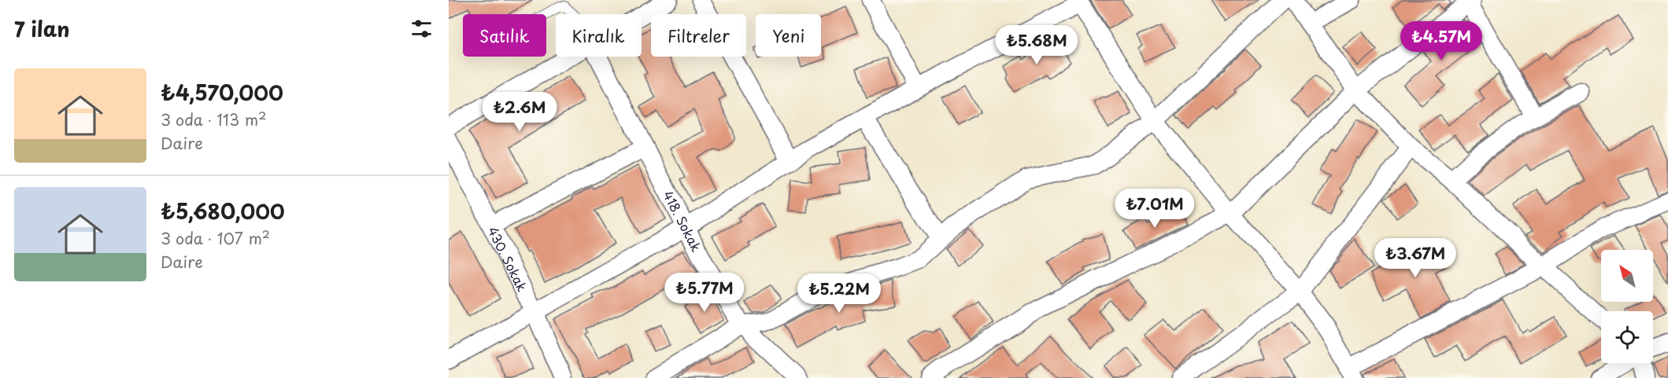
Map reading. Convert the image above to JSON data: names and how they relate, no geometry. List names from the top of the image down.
{
  "streets": {
    "street": ["418. Sokak", "430. Sokak"]
  },
  "north": "top left",
  "page": {
    "heading": "7 ilan",
    "chip": [
      "Satılık",
      "Kiralık",
      "Filtreler",
      "Yeni"
    ],
    "price": [
      "₺4.57M",
      "₺5.68M",
      "₺2.6M",
      "₺7.01M",
      "₺3.67M",
      "₺5.77M",
      "₺5.22M"
    ],
    "list": [
      {
        "name": "₺4,570,000",
        "note": "3 oda · 113 m² · Daire"
      },
      {
        "name": "₺5,680,000",
        "note": "3 oda · 107 m² · Daire"
      }
    ]
  }
}
